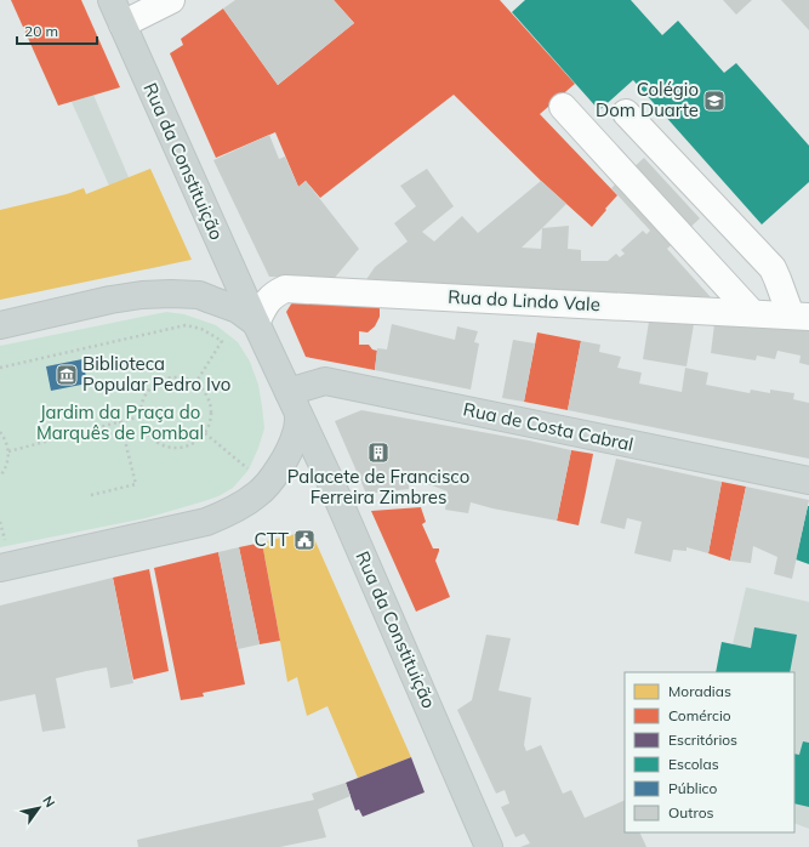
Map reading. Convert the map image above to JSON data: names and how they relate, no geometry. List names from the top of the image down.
{
  "streets": {
    "main road": ["Rua da Constituição", "Rua de Costa Cabral"],
    "street": ["Rua do Lindo Vale"]
  },
  "crossings": [
    ["Rua da Constituição", "Rua do Lindo Vale"],
    ["Rua da Constituição", "Rua de Costa Cabral"]
  ],
  "parks": ["Jardim da Praça do Marquês de Pombal"],
  "places": {
    "school or university": ["Colégio Dom Duarte"],
    "museum": ["Biblioteca Popular Pedro Ivo"],
    "building": ["Palacete de Francisco Ferreira Zimbres"],
    "public building": ["CTT"]
  },
  "legend": [
    "Moradias",
    "Comércio",
    "Escritórios",
    "Escolas",
    "Público",
    "Outros"
  ],
  "scale_bar": "20 m",
  "north": "top right"
}
